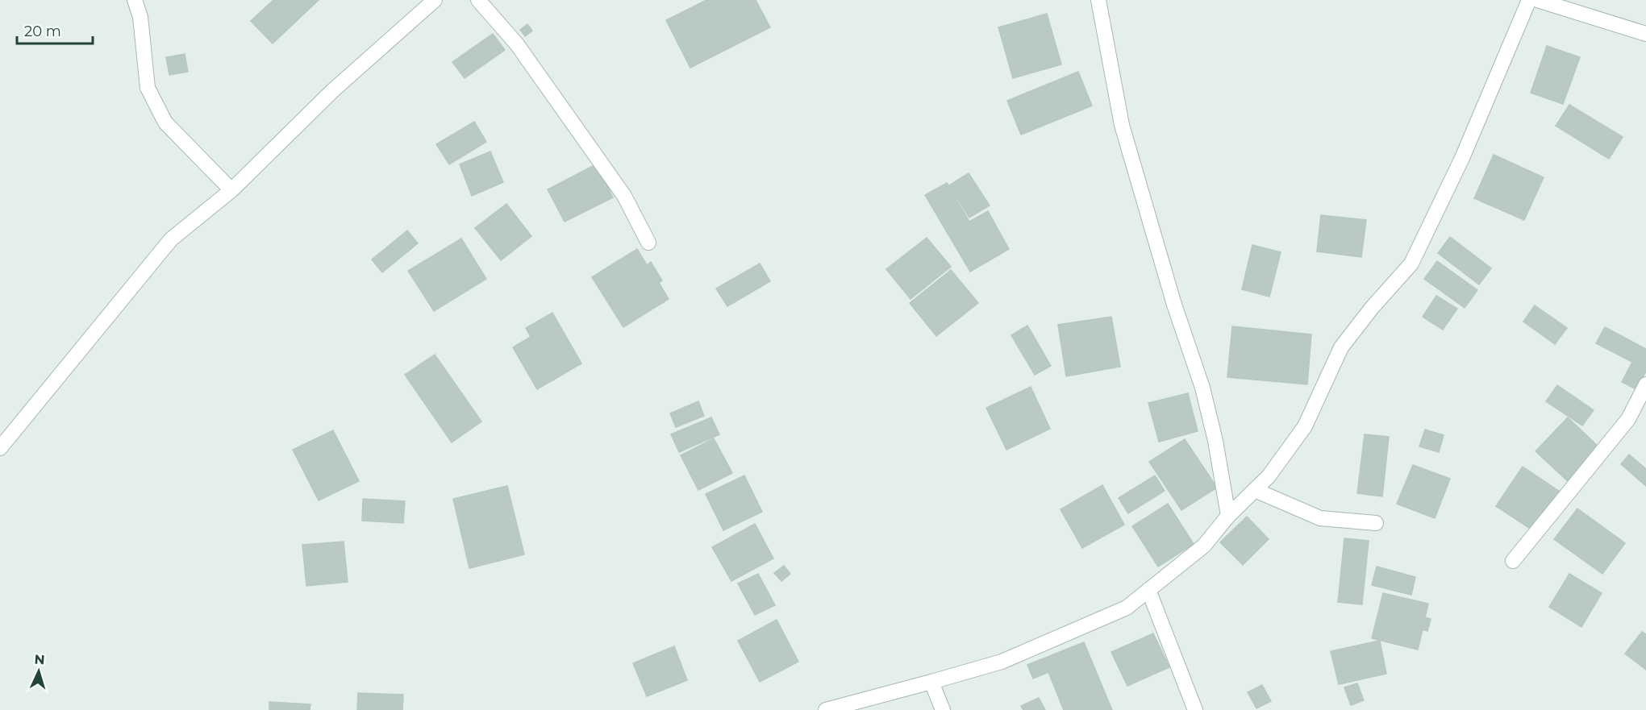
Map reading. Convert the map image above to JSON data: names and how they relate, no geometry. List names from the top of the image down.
{
  "scale_bar": "20 m",
  "north": "top"
}
